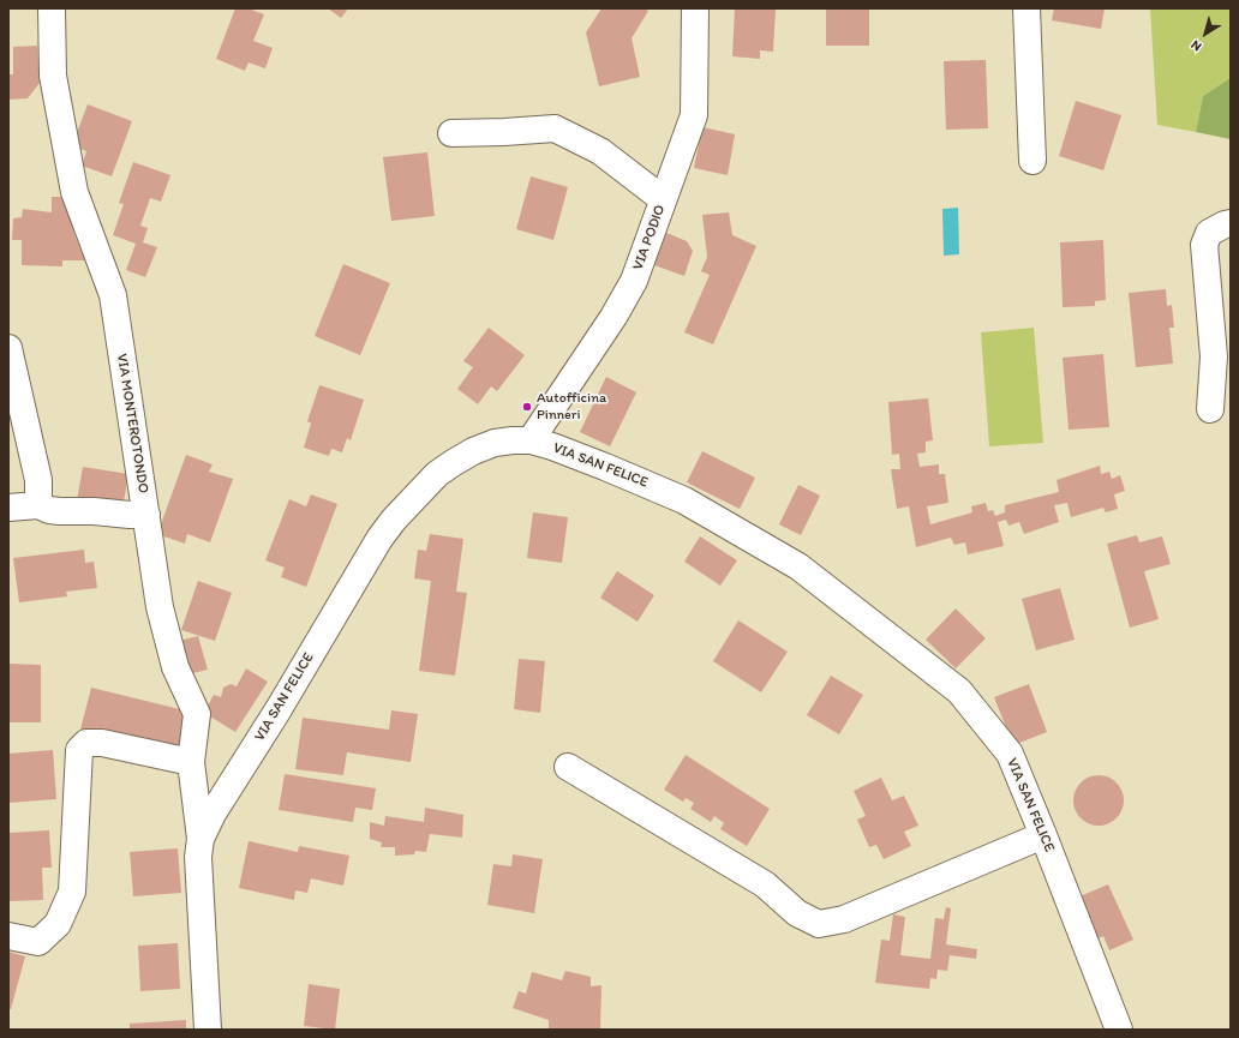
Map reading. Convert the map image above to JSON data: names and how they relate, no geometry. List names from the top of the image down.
{
  "streets": {
    "street": ["VIA PODIO", "VIA MONTEROTONDO", "VIA SAN FELICE"]
  },
  "crossings": [
    ["VIA PODIO", "VIA SAN FELICE"],
    ["VIA MONTEROTONDO", "VIA SAN FELICE"]
  ],
  "places": ["Autofficina Pinneri"],
  "north": "bottom left"
}
